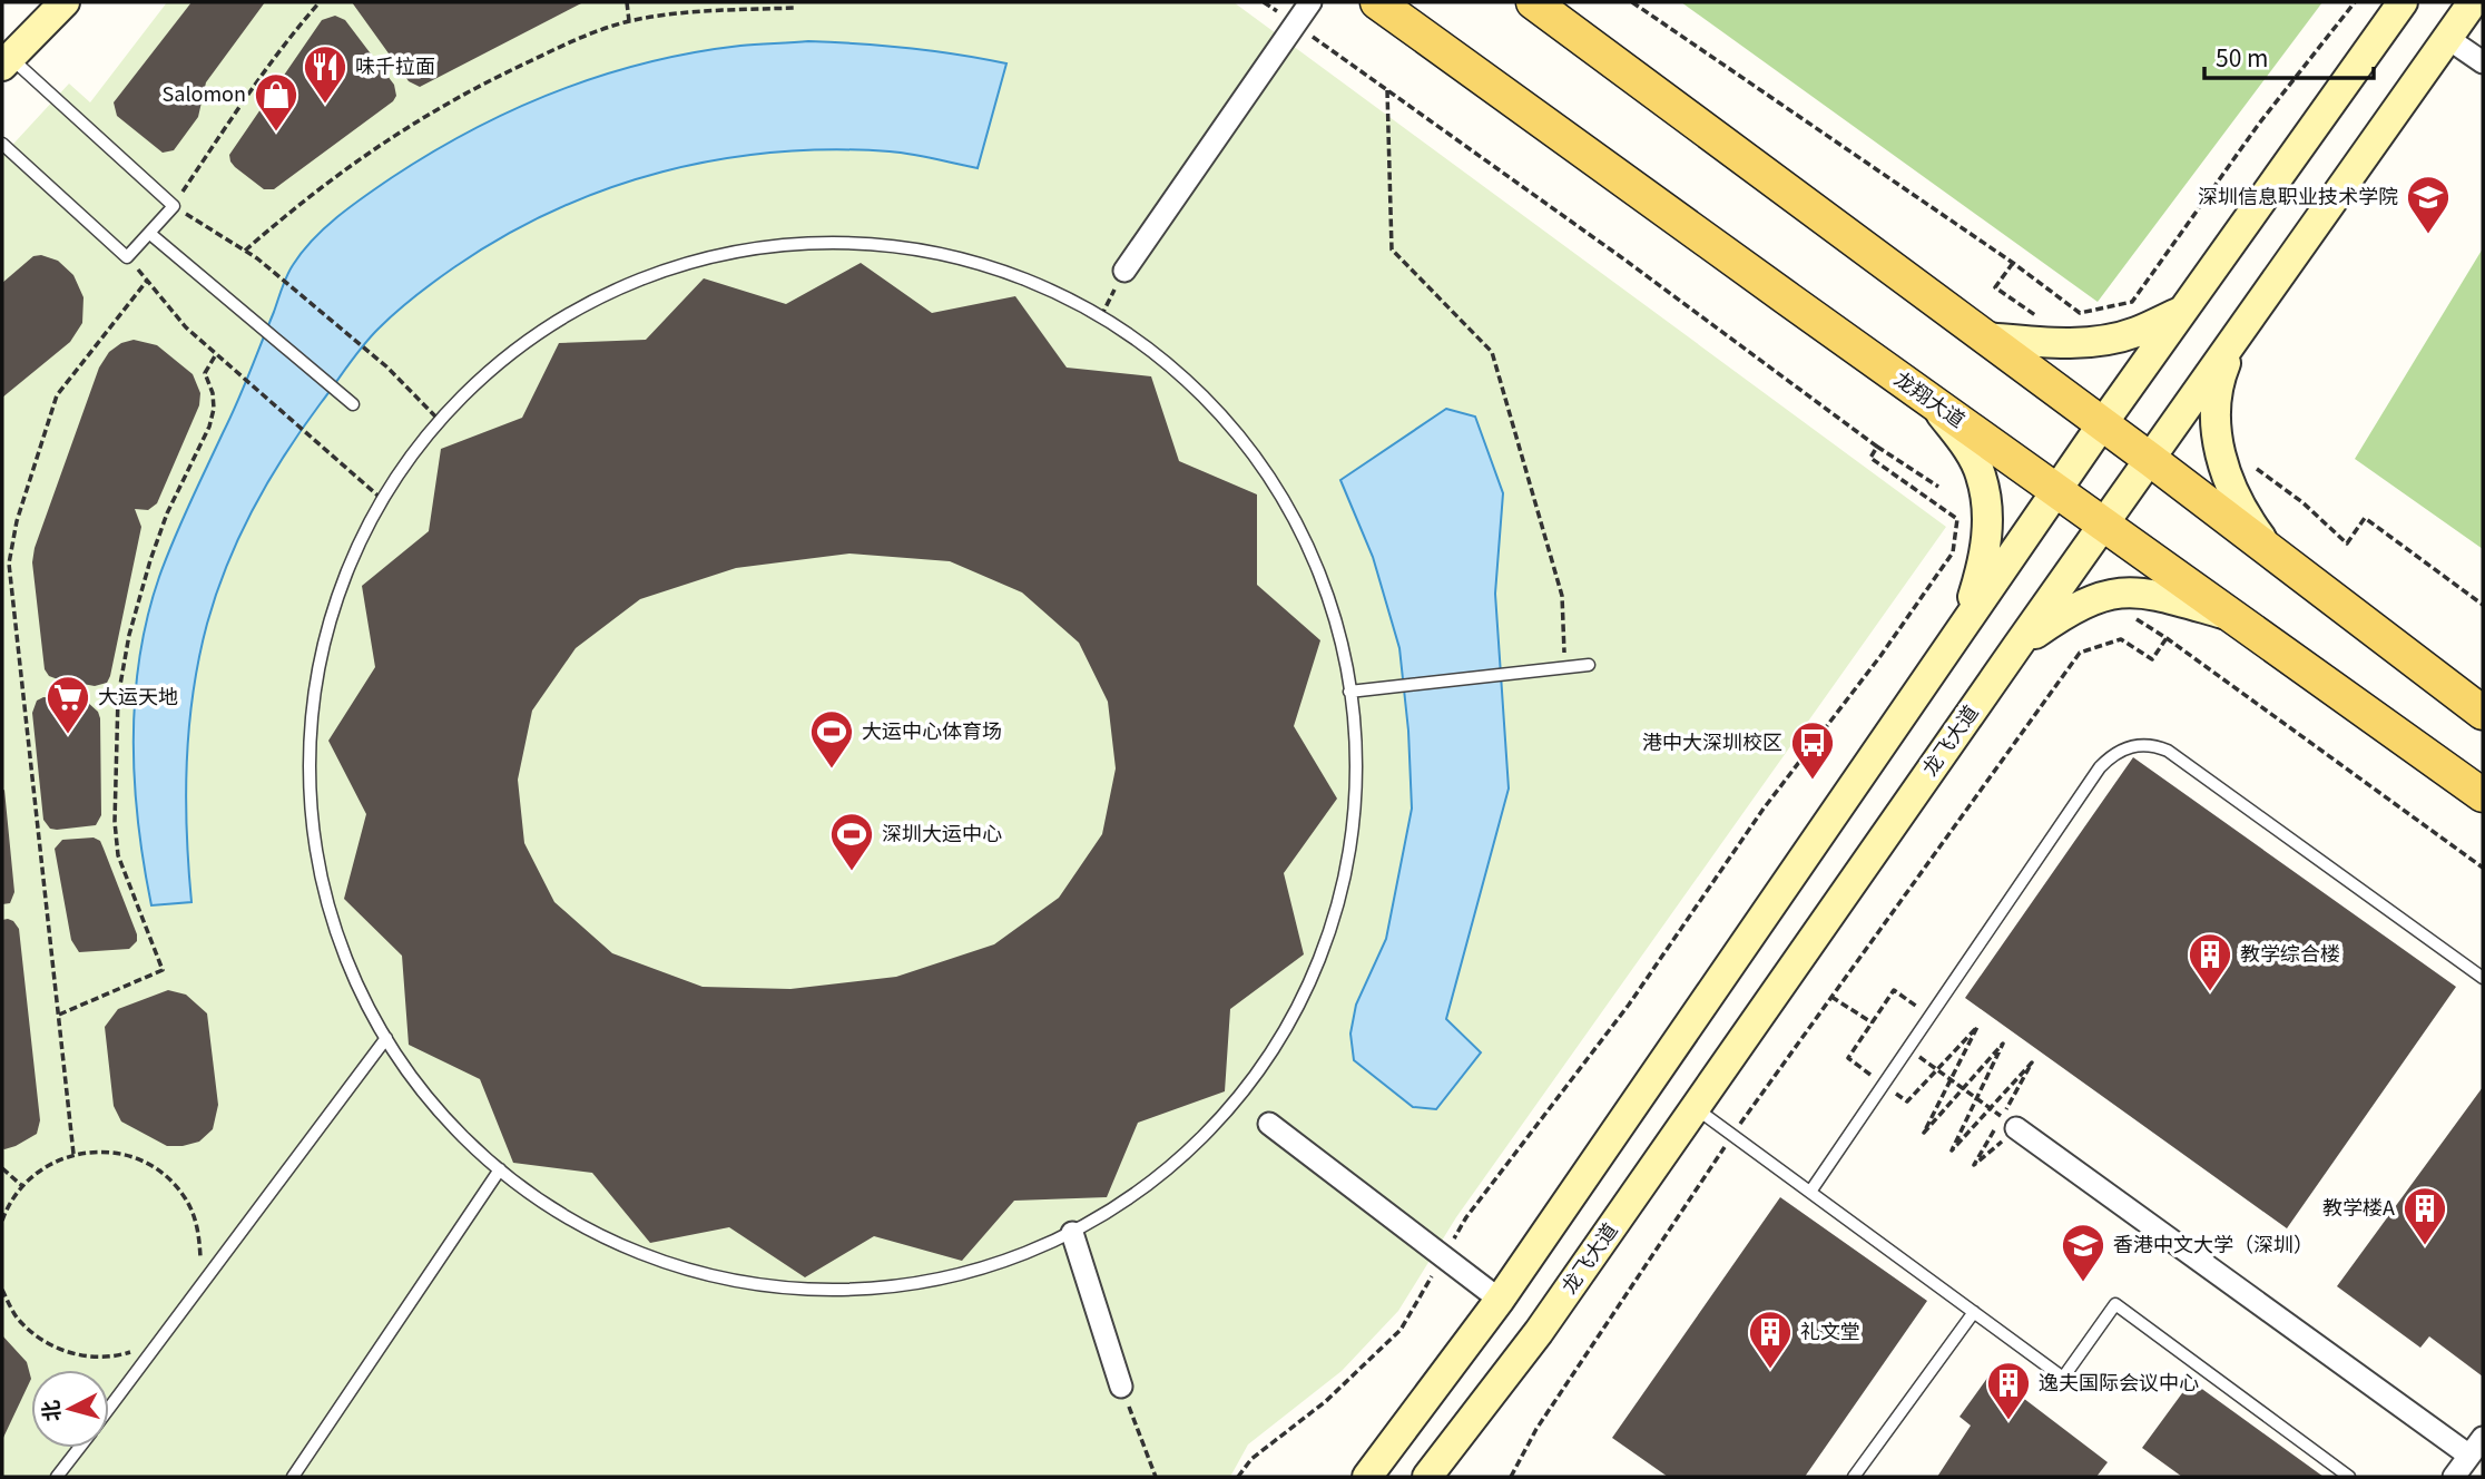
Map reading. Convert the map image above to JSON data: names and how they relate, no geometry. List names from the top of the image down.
{
  "streets": {
    "main road": ["龙翔大道", "龙飞大道"]
  },
  "crossings": [
    ["龙翔大道", "龙飞大道"]
  ],
  "places": {
    "restaurant": ["味千拉面"],
    "shop": ["Salomon"],
    "school or university": ["深圳信息职业技术学院", "香港中文大学（深圳）"],
    "supermarket": ["大运天地"],
    "sports": ["大运中心体育场", "深圳大运中心"],
    "bus stop": ["港中大深圳校区"],
    "building": [
      "教学综合楼",
      "教学楼A",
      "礼文堂",
      "逸夫国际会议中心"
    ]
  },
  "scale_bar": "50 m",
  "north": "left"
}
